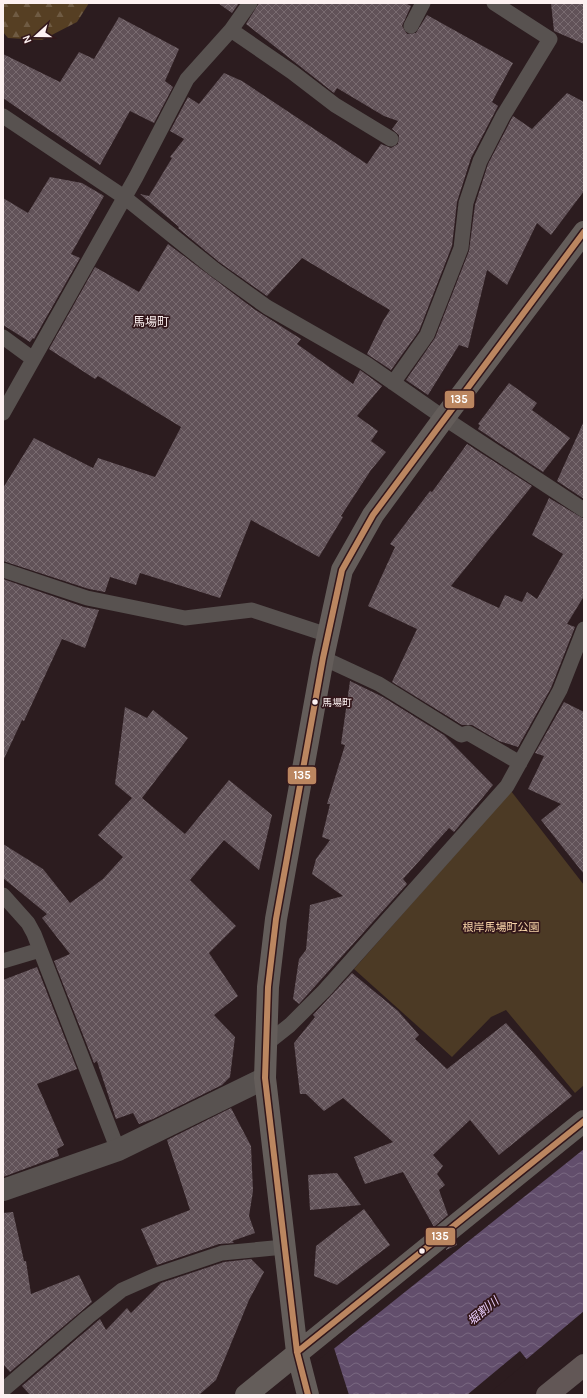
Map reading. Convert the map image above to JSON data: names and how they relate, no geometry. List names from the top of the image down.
{
  "districts": ["馬場町"],
  "water": ["堀割川"],
  "parks": ["根岸馬場町公園"],
  "places": ["馬場町"],
  "lines": ["transit line 135"],
  "north": "left"
}
